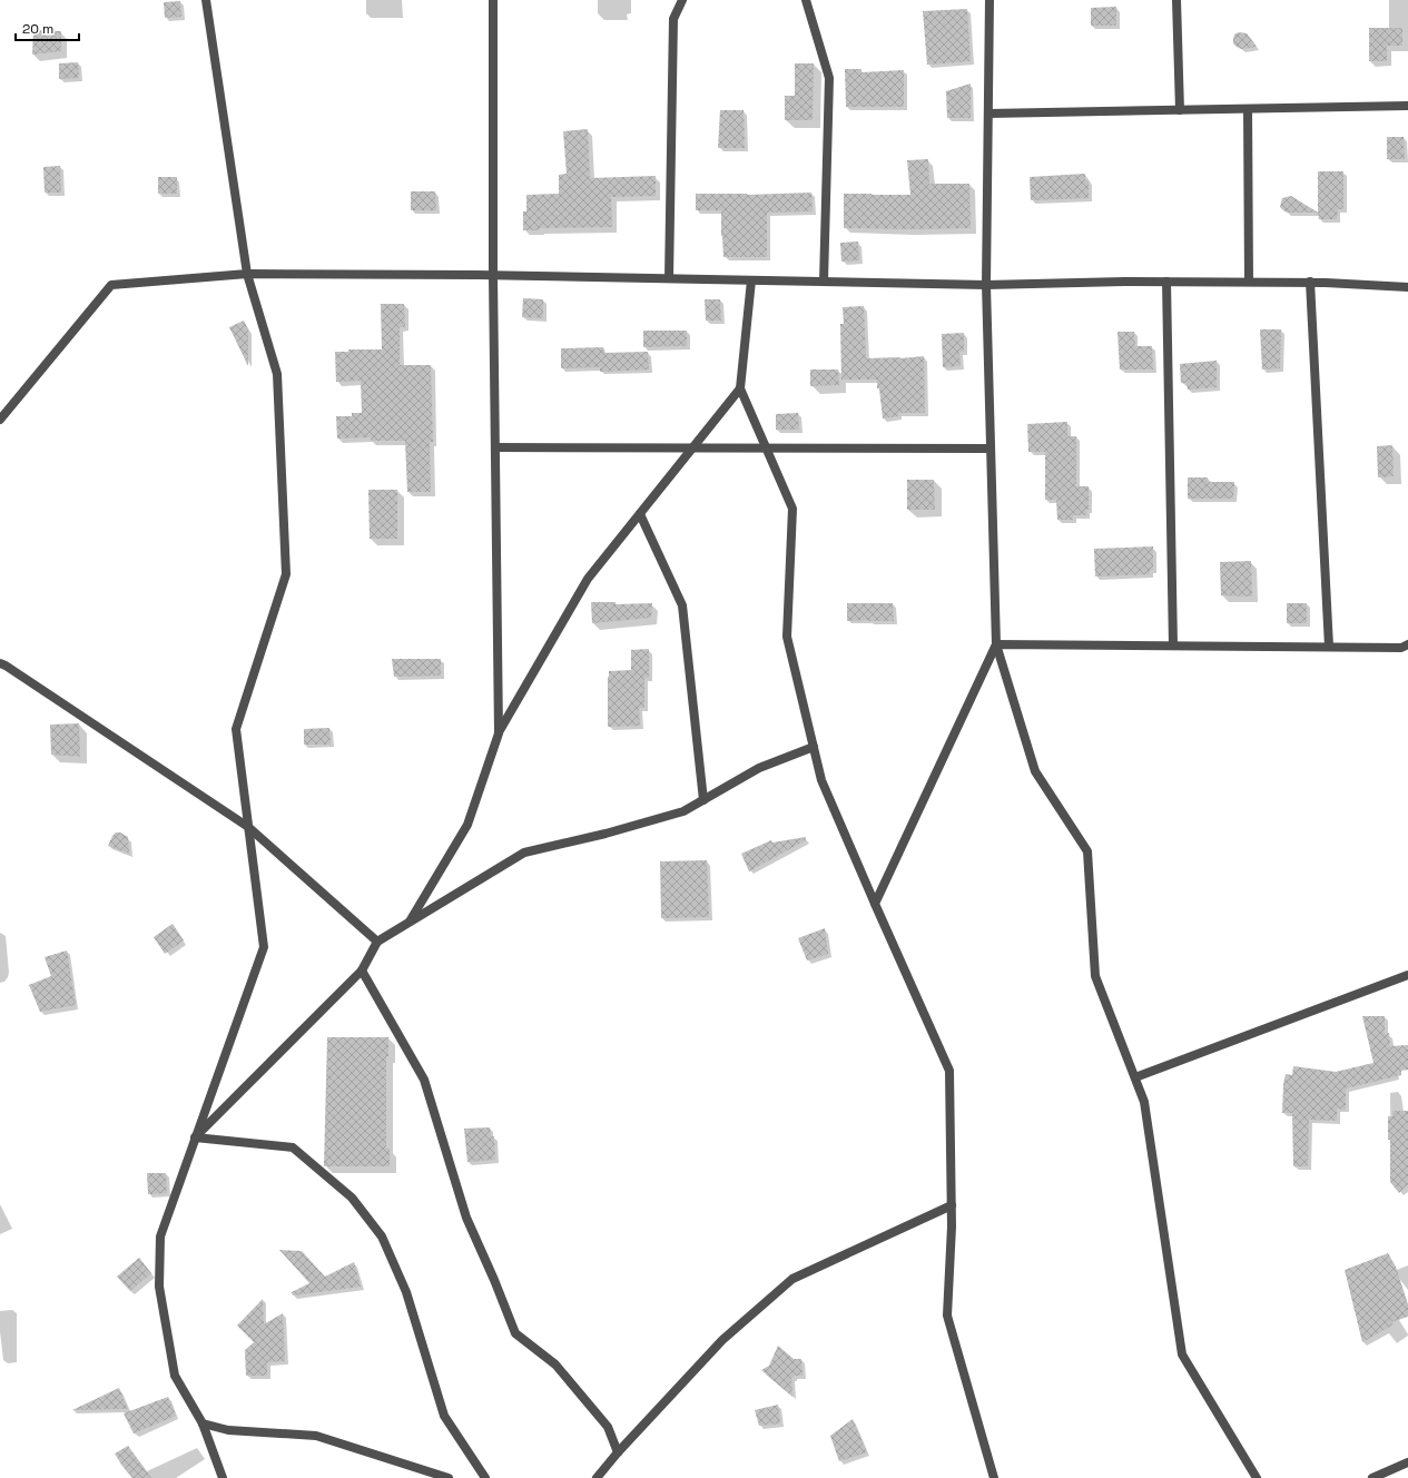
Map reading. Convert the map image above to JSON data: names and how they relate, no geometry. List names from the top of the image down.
{
  "scale_bar": "20 m"
}
